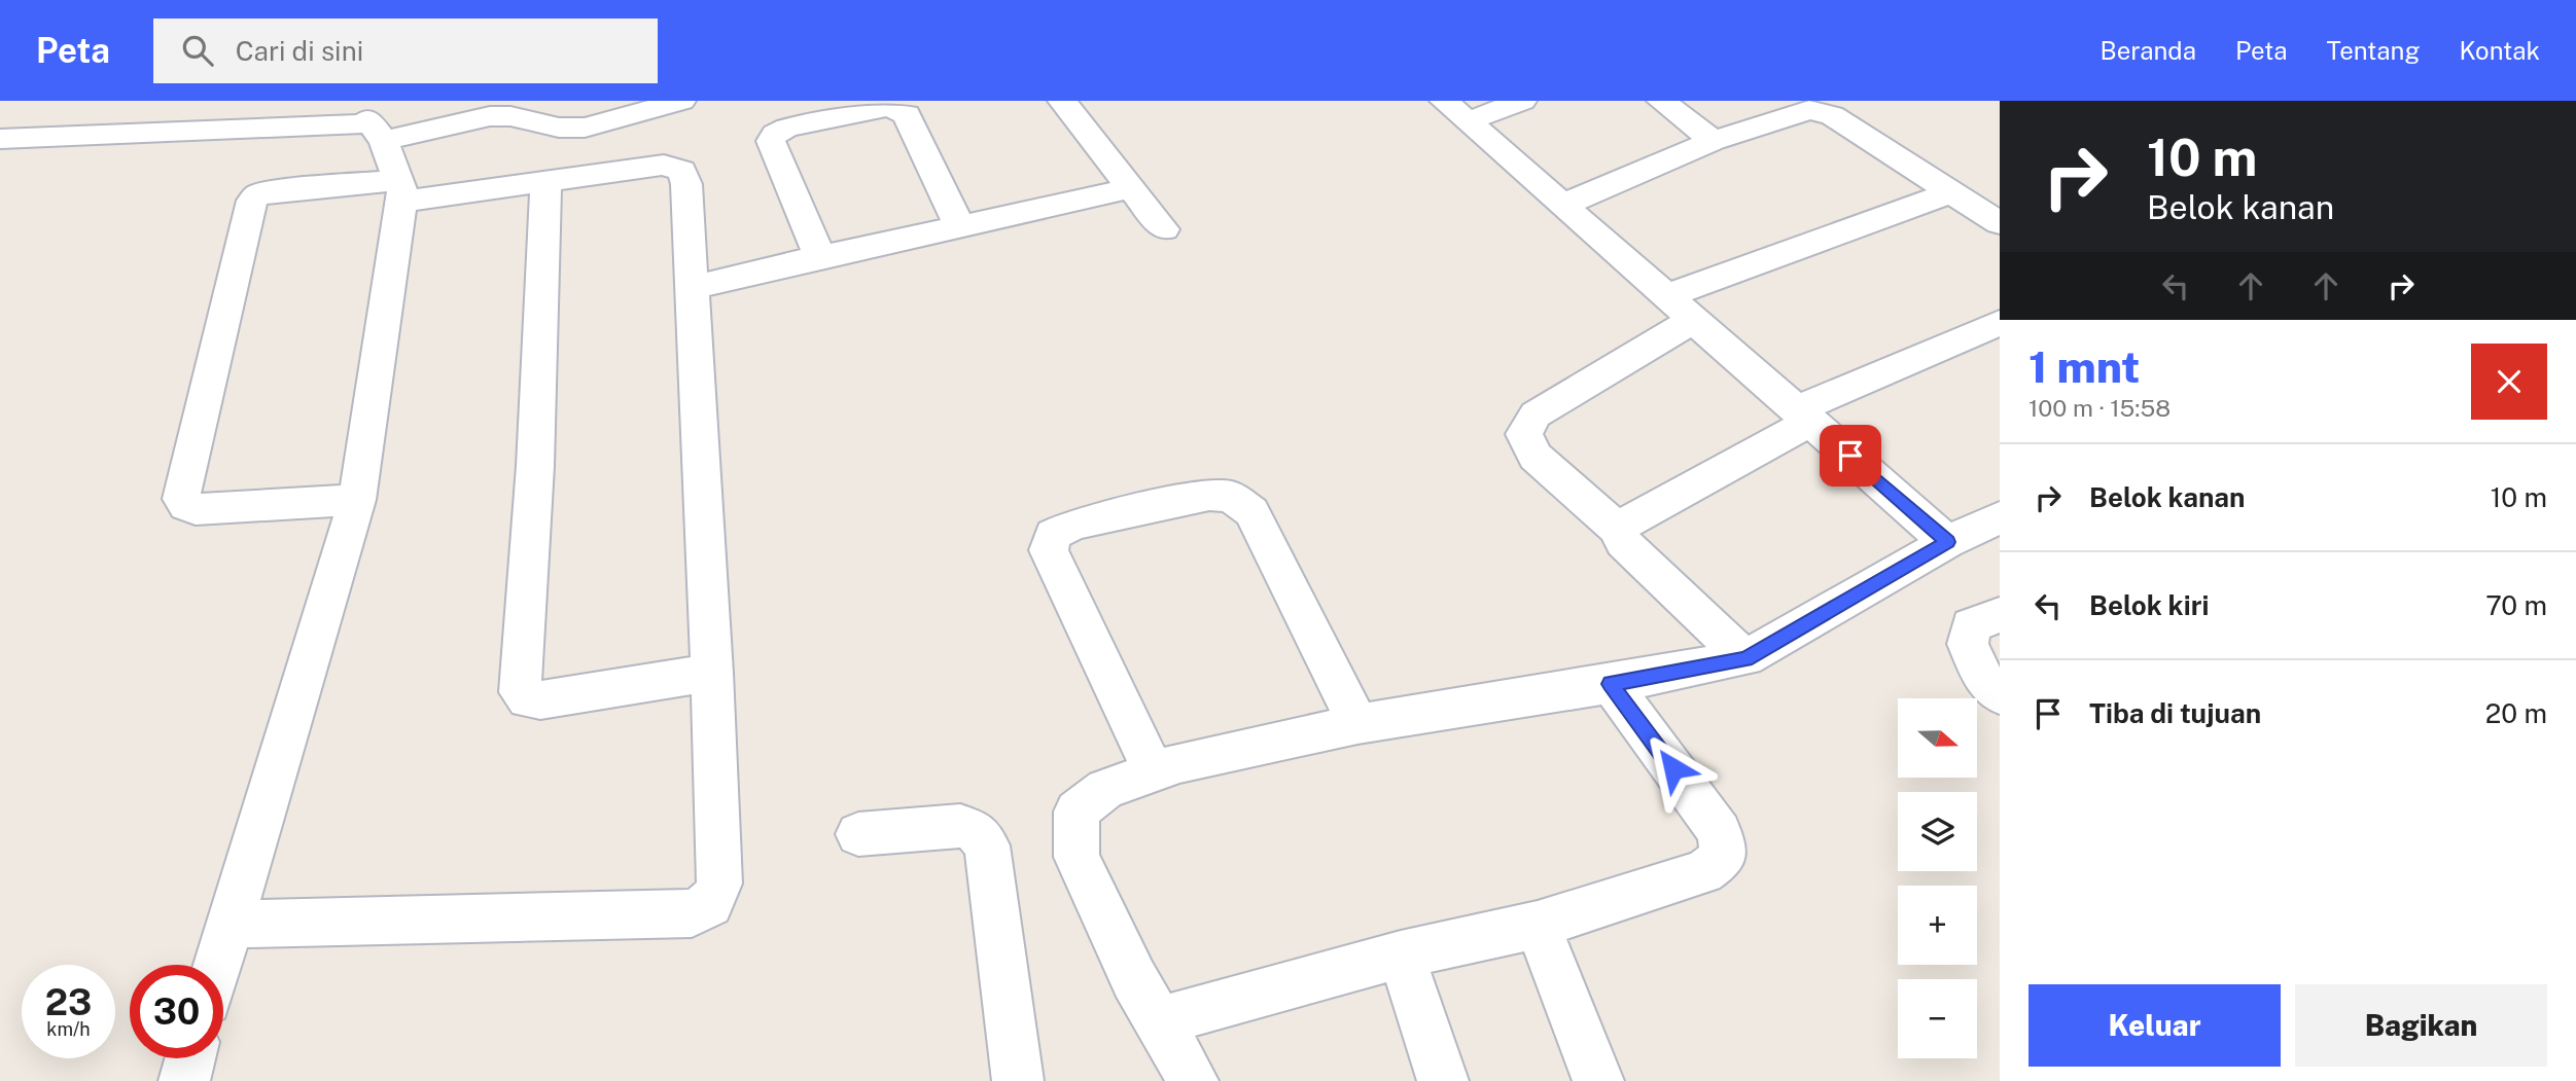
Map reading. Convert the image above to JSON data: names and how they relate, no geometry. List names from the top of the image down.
{
  "north": "right",
  "page": {
    "header": "Peta",
    "search": "Cari di sini",
    "nav": [
      "Beranda",
      "Peta",
      "Tentang",
      "Kontak"
    ],
    "turn": ["10 m", "Belok kanan"],
    "heading": ["1 mnt", "100 m · 15:58"],
    "list": [
      {
        "name": "Belok kanan",
        "value": "10 m"
      },
      {
        "name": "Belok kiri",
        "value": "70 m"
      },
      {
        "name": "Tiba di tujuan",
        "value": "20 m"
      }
    ],
    "map_buttons": ["+", "−"],
    "speed": "23 km/h",
    "limit": "30",
    "buttons": ["Keluar", "Bagikan"]
  }
}
